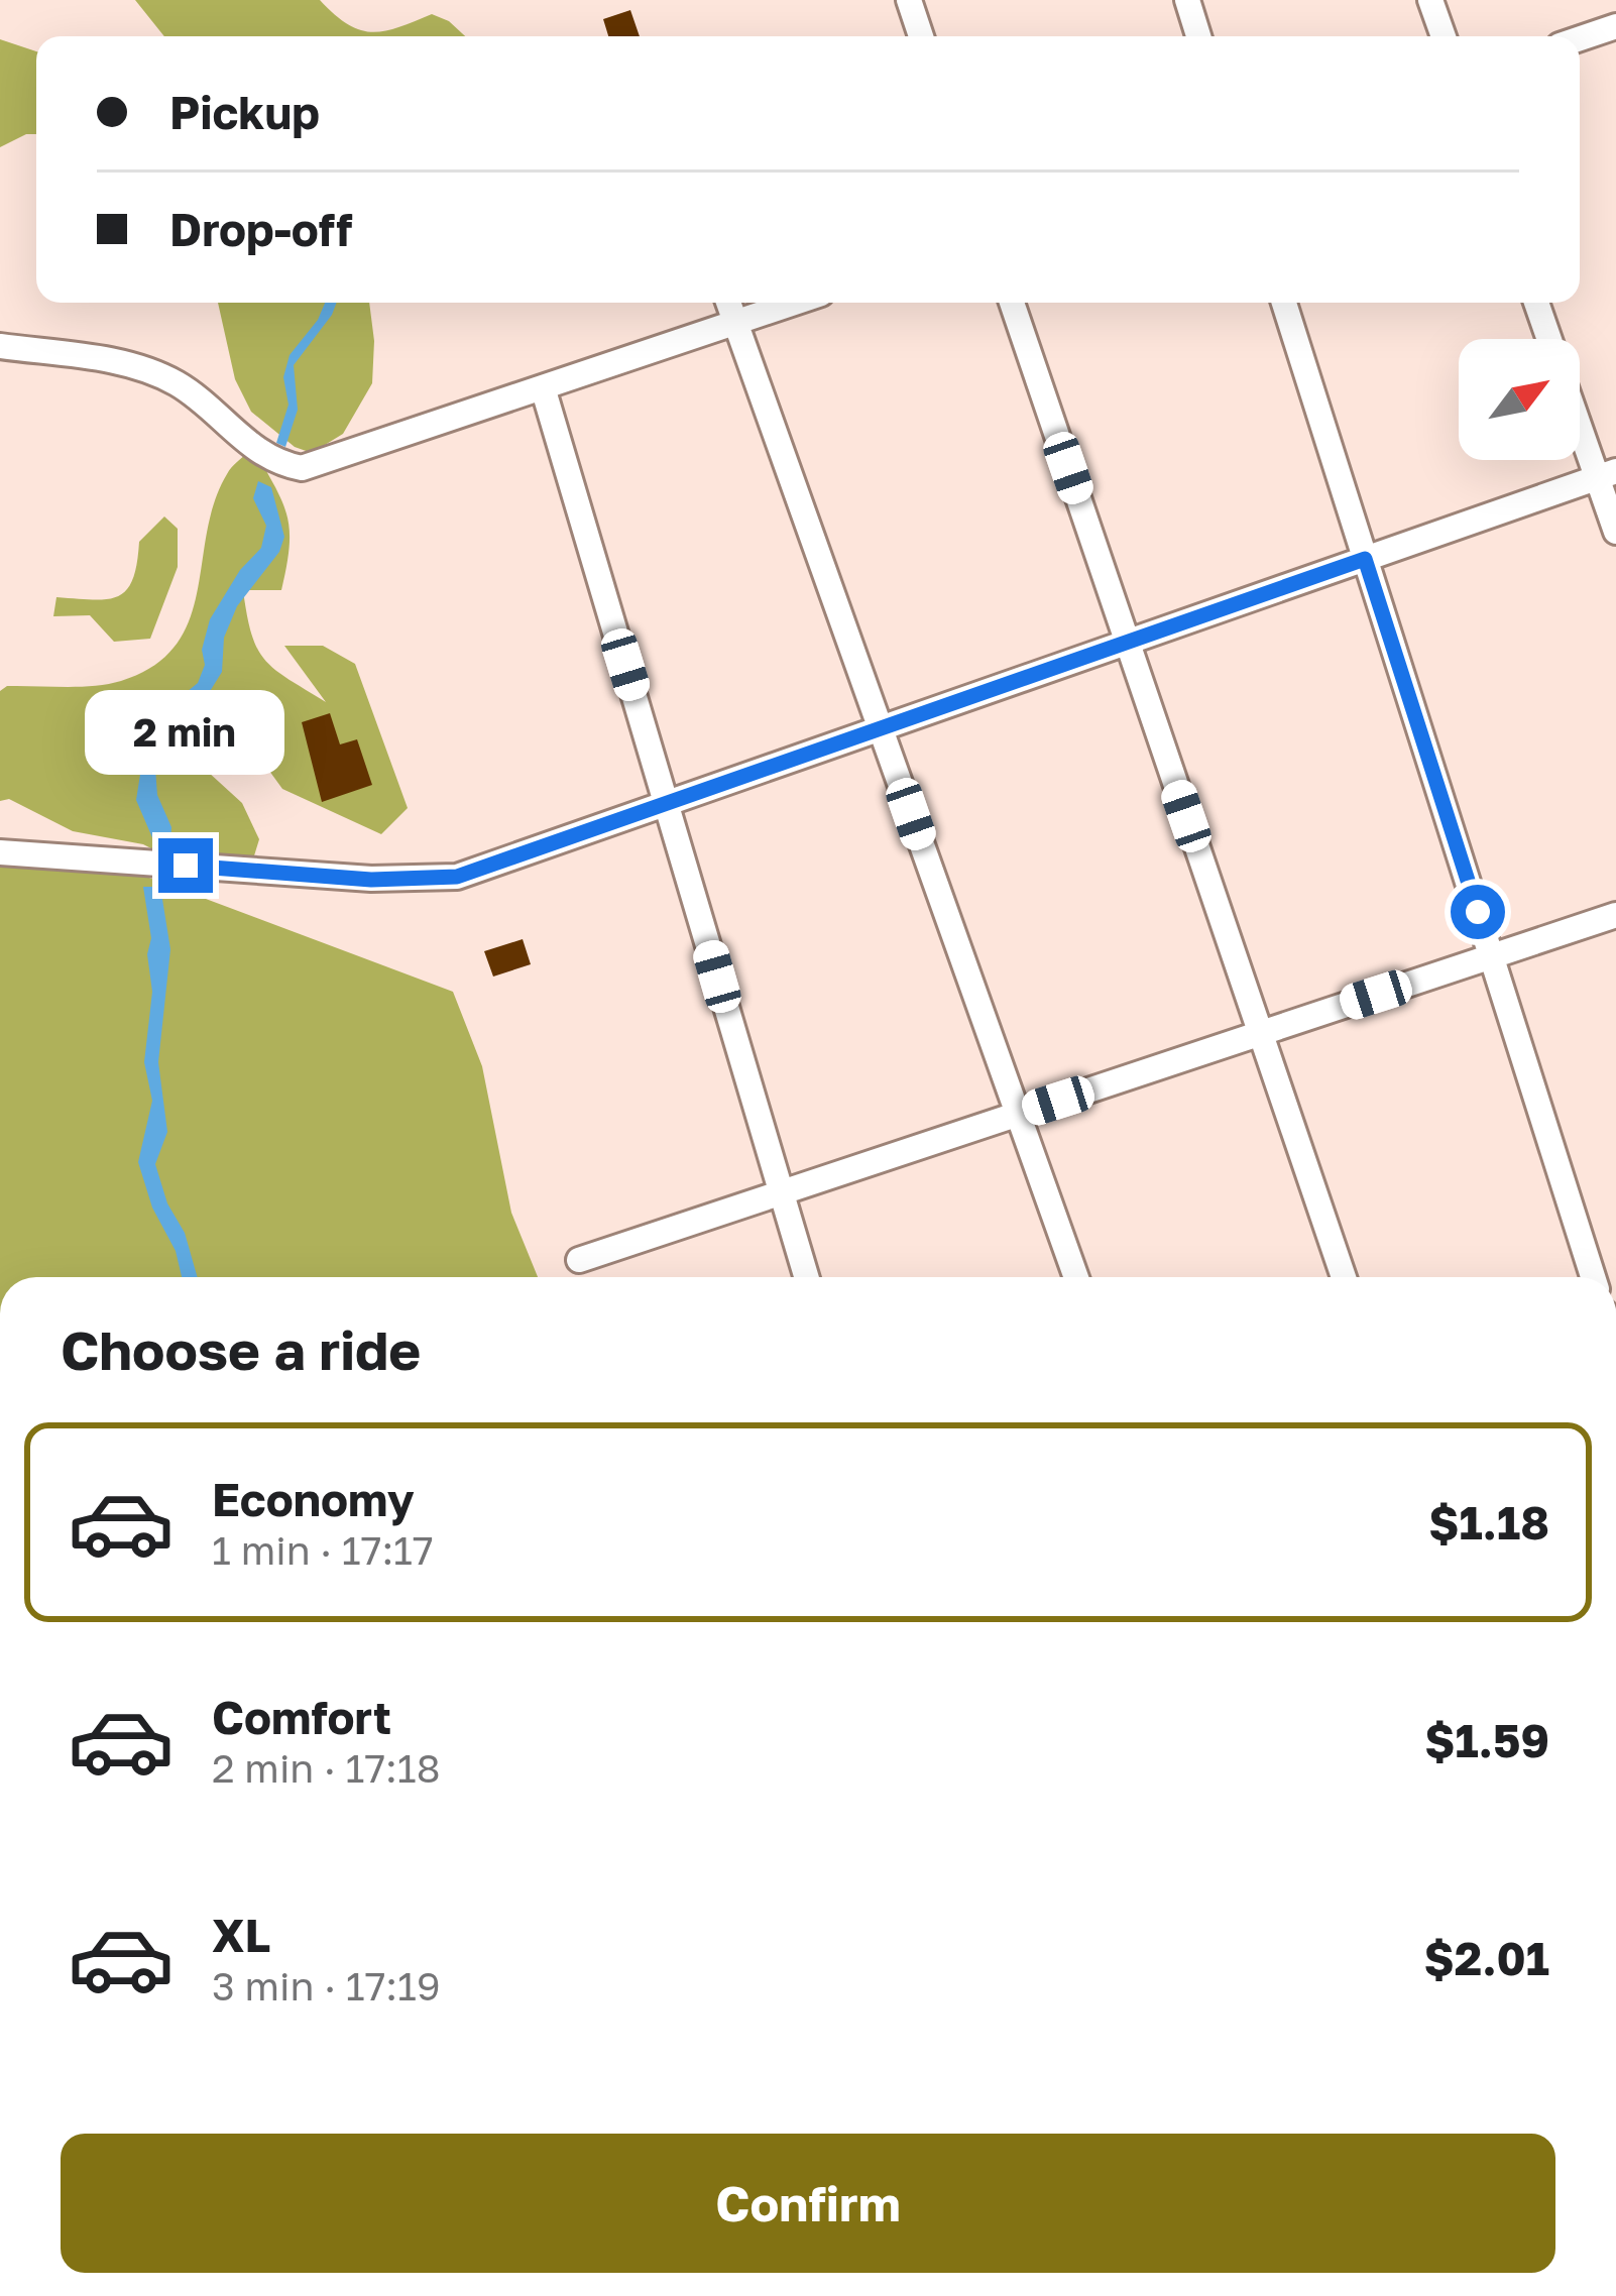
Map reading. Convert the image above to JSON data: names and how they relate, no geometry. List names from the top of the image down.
{
  "north": "top right",
  "page": {
    "banner": ["Pickup", "Drop-off"],
    "bubble": "2 min",
    "heading": "Choose a ride",
    "list": [
      {
        "name": "Economy",
        "note": "1 min · 17:17",
        "value": "$1.18"
      },
      {
        "name": "Comfort",
        "note": "2 min · 17:18",
        "value": "$1.59"
      },
      {
        "name": "XL",
        "note": "3 min · 17:19",
        "value": "$2.01"
      }
    ],
    "buttons": "Confirm"
  }
}
